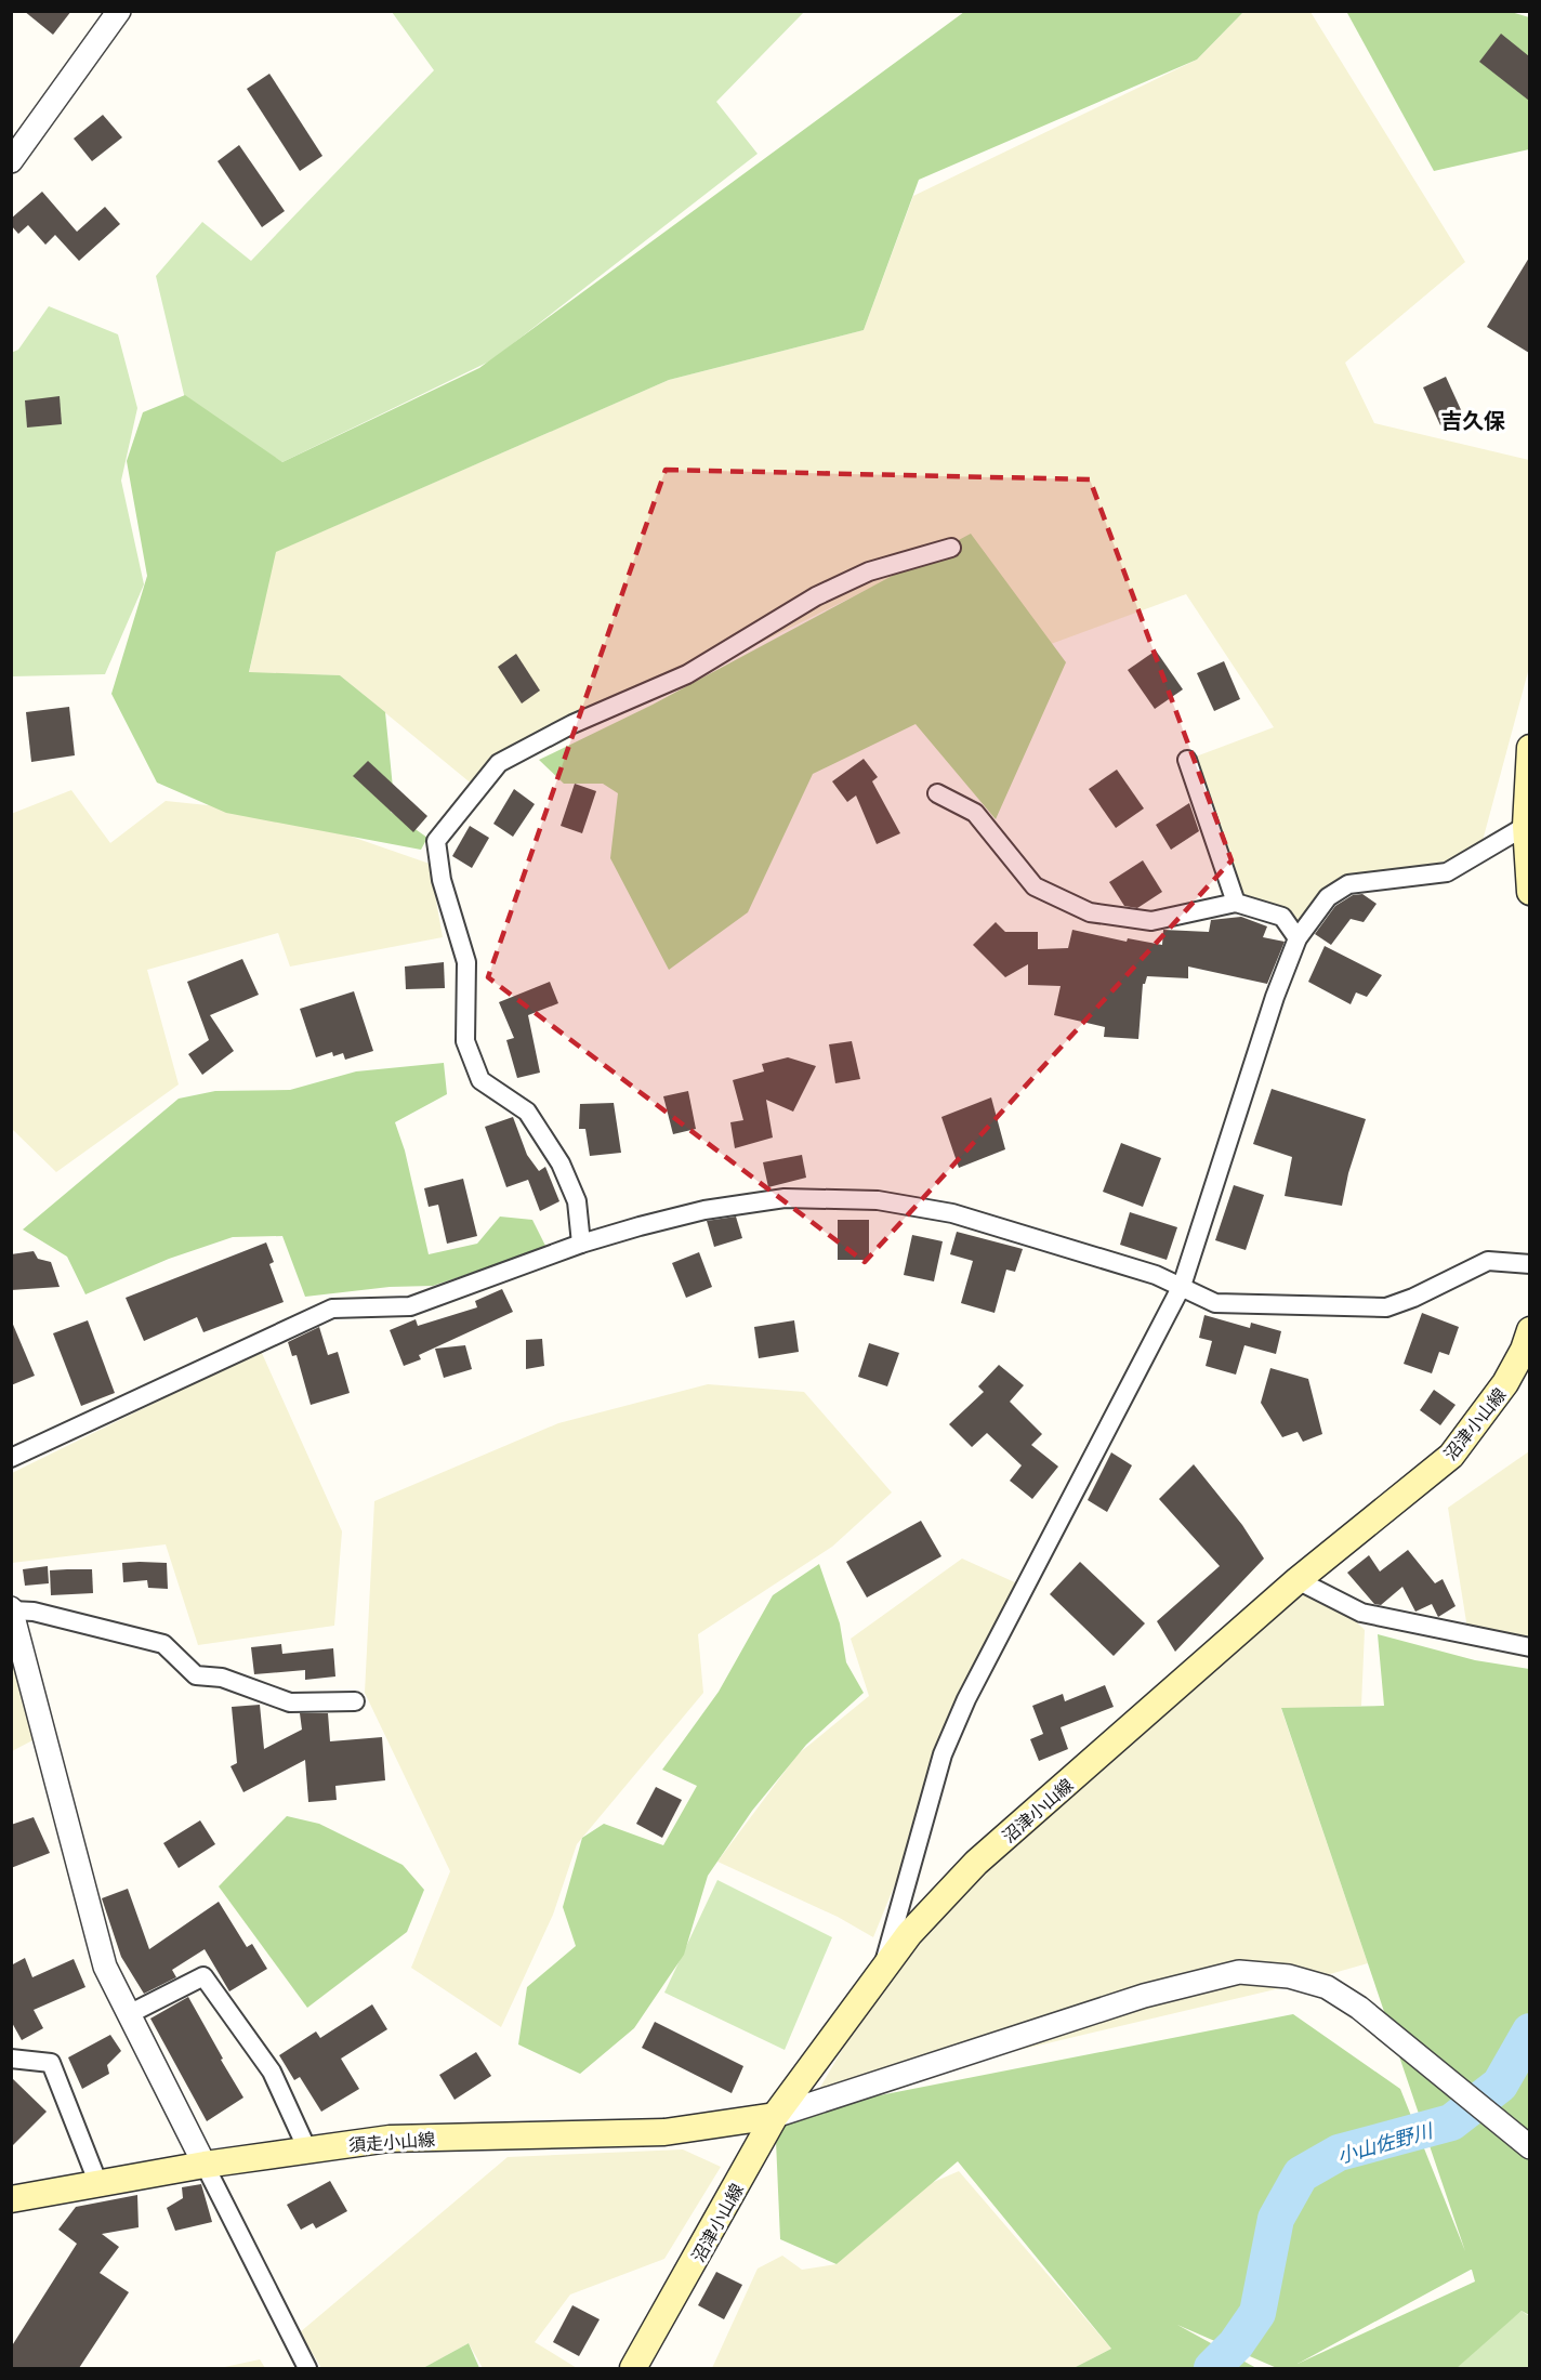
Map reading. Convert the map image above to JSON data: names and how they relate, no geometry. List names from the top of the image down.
{
  "streets": {
    "main road": ["沼津小山線", "須走小山線"]
  },
  "crossings": [
    ["沼津小山線", "須走小山線"]
  ],
  "districts": ["吉久保"],
  "water": ["小山佐野川"]
}
